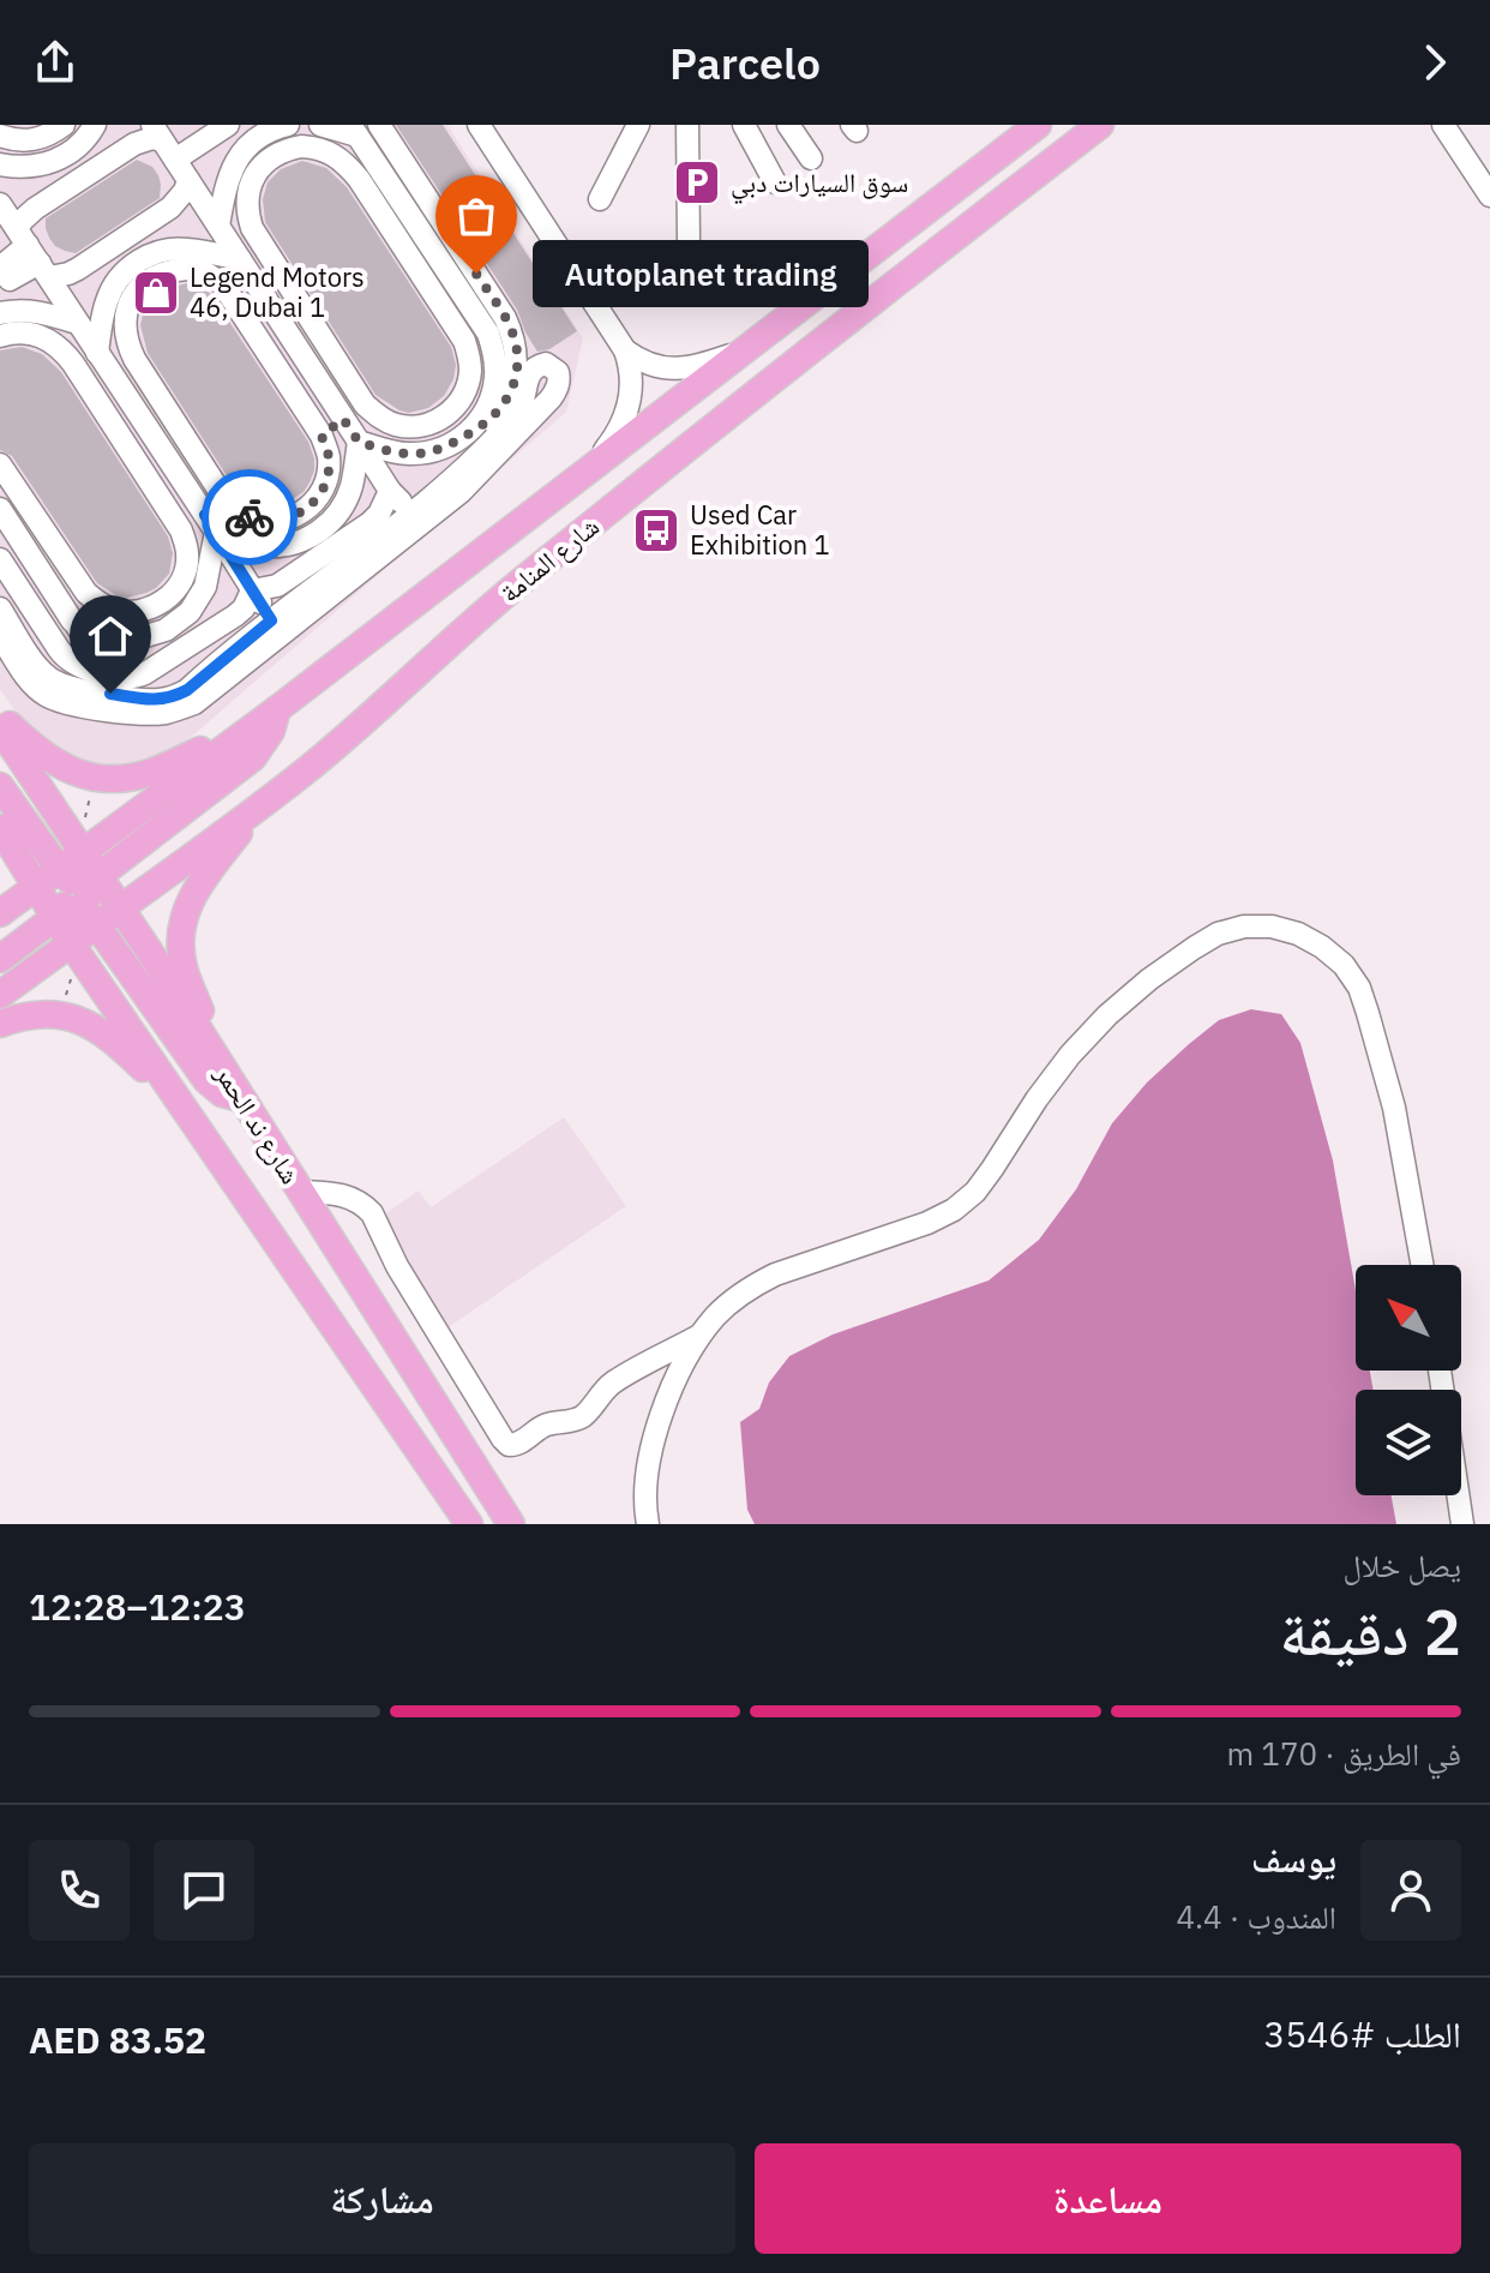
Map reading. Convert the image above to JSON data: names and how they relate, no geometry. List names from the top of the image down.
{
  "streets": {
    "main road": ["شارع المنامة", "شارع ند الحمر"]
  },
  "crossings": [
    ["شارع المنامة", "شارع ند الحمر"]
  ],
  "places": {
    "parking": ["سوق السيارات دبي"],
    "other": ["Autoplanet trading"],
    "shop": ["Legend Motors 46, Dubai 1"],
    "bus stop": ["Used Car Exhibition 1"]
  },
  "north": "top left",
  "page": {
    "header": "Parcelo",
    "bubble": "Autoplanet trading",
    "heading": ["2 دقيقة", "يصل خلال", "12:23–12:28"],
    "panel": [
      "يوسف",
      "المندوب · 4.4",
      "الطلب #3546",
      "AED 83.52"
    ],
    "bar": "في الطريق · 170 m",
    "buttons": ["مساعدة", "مشاركة"]
  }
}
